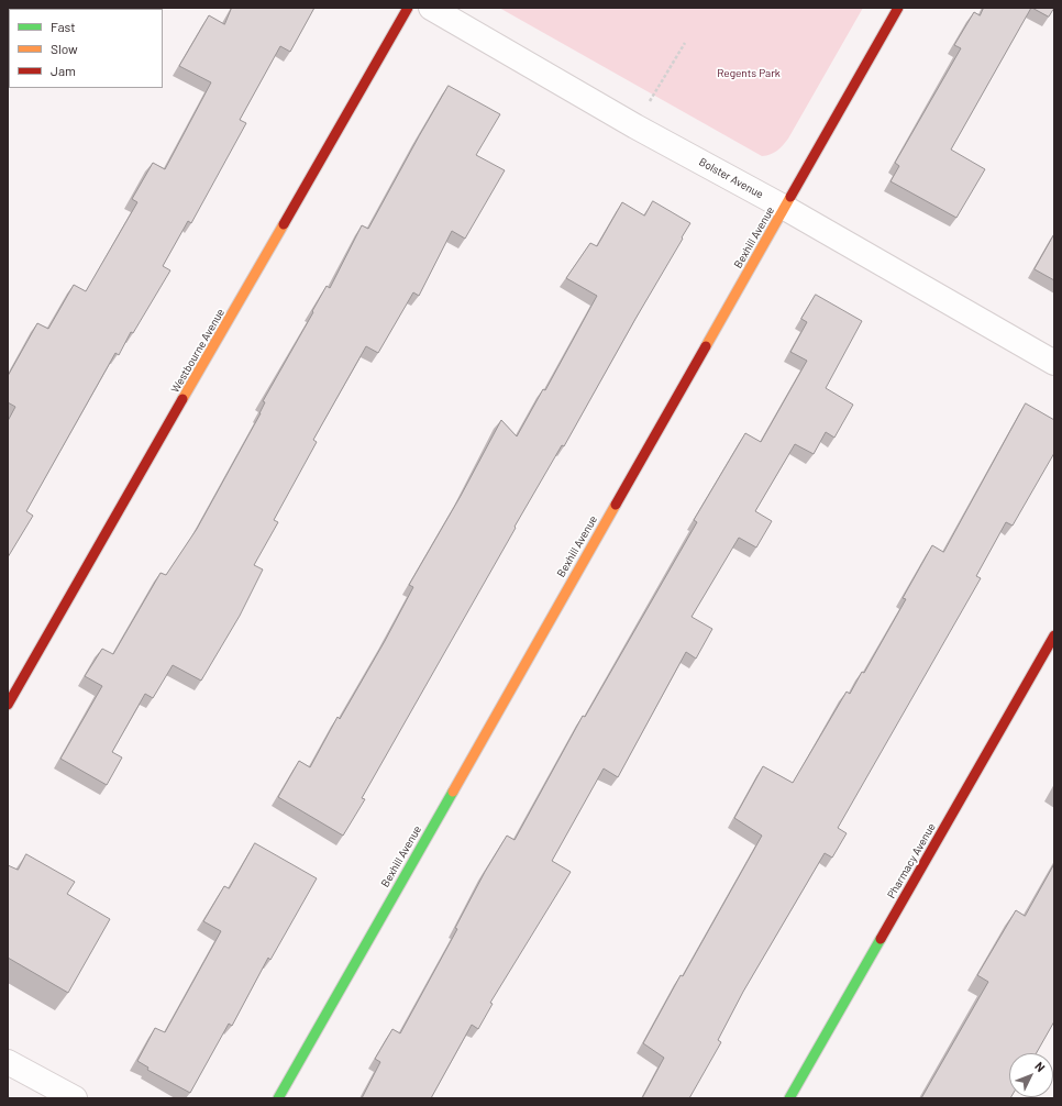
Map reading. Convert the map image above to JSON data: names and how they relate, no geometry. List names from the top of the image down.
{
  "streets": {
    "street": [
      "Bolster Avenue",
      "Bexhill Avenue",
      "Westbourne Avenue",
      "Pharmacy Avenue"
    ]
  },
  "crossings": [
    ["Bolster Avenue", "Bexhill Avenue"]
  ],
  "parks": ["Regents Park"],
  "legend": ["Fast", "Slow", "Jam"],
  "north": "top right"
}
